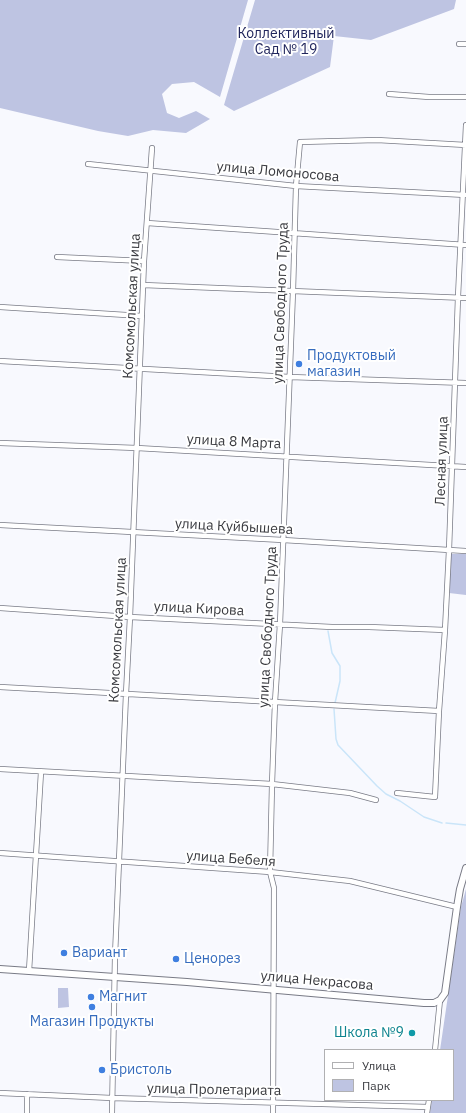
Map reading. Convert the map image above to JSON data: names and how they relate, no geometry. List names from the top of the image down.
{
  "streets": {
    "street": [
      "улица Ломоносова",
      "улица Свободного Труда",
      "Комсомольская улица",
      "улица 8 Марта",
      "Лесная улица",
      "улица Куйбышева",
      "улица Кирова",
      "улица Бебеля",
      "улица Некрасова",
      "улица Пролетариата"
    ]
  },
  "crossings": [
    ["улица Ломоносова", "улица Свободного Труда"],
    ["улица Ломоносова", "Комсомольская улица"],
    ["улица Ломоносова", "Лесная улица"],
    ["улица Свободного Труда", "улица 8 Марта"],
    ["улица Свободного Труда", "Лесная улица"],
    ["улица Свободного Труда", "улица Куйбышева"],
    ["улица Свободного Труда", "улица Кирова"],
    ["улица Свободного Труда", "улица Бебеля"],
    ["улица Свободного Труда", "улица Некрасова"],
    ["улица Свободного Труда", "улица Пролетариата"],
    ["Комсомольская улица", "улица 8 Марта"],
    ["Комсомольская улица", "улица Куйбышева"],
    ["Комсомольская улица", "улица Кирова"],
    ["Комсомольская улица", "улица Бебеля"],
    ["Комсомольская улица", "улица Некрасова"],
    ["Комсомольская улица", "улица Пролетариата"],
    ["улица 8 Марта", "Лесная улица"],
    ["Лесная улица", "улица Куйбышева"],
    ["Лесная улица", "улица Кирова"]
  ],
  "parks": ["Коллективный Сад № 19"],
  "places": [
    "Продуктовый магазин",
    "Вариант",
    "Ценорез",
    "Магнит",
    "Магазин Продукты",
    "Школа №9",
    "Бристоль"
  ],
  "legend": ["Улица", "Парк"]
}
